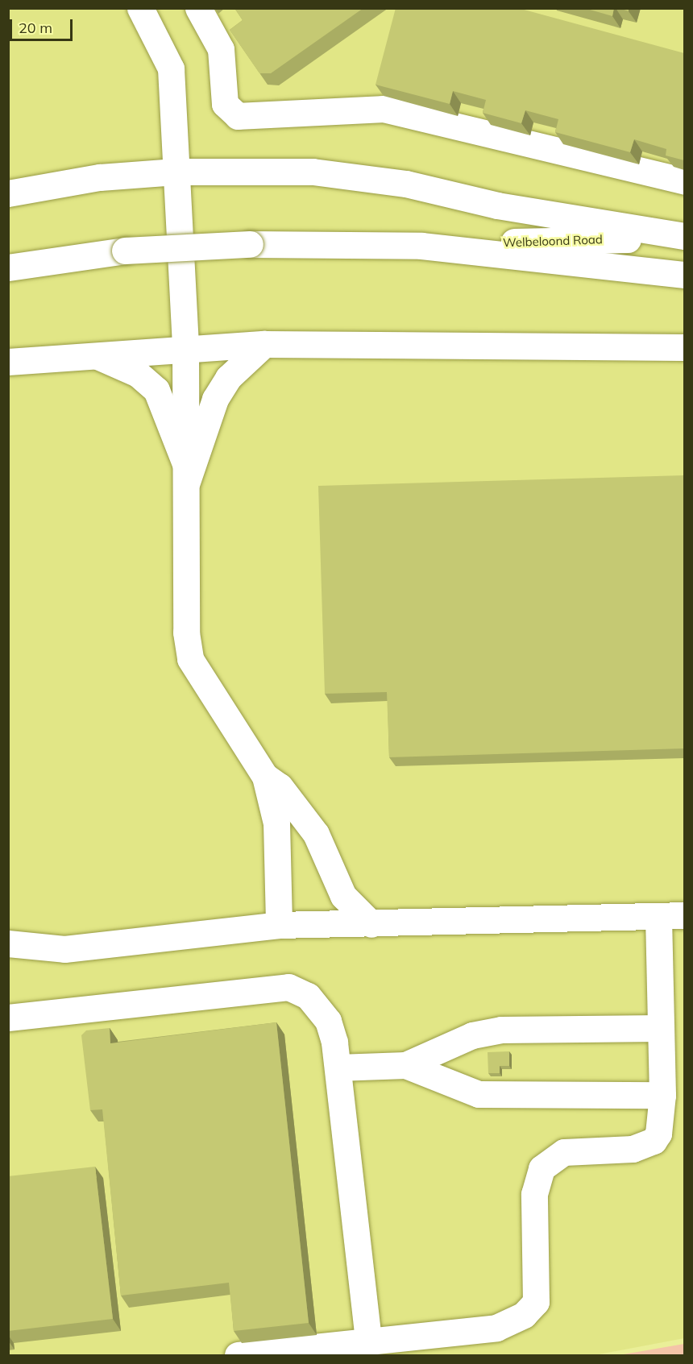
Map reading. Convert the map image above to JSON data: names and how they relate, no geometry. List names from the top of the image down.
{
  "streets": {
    "main road": ["Welbeloond Road"]
  },
  "scale_bar": "20 m"
}
